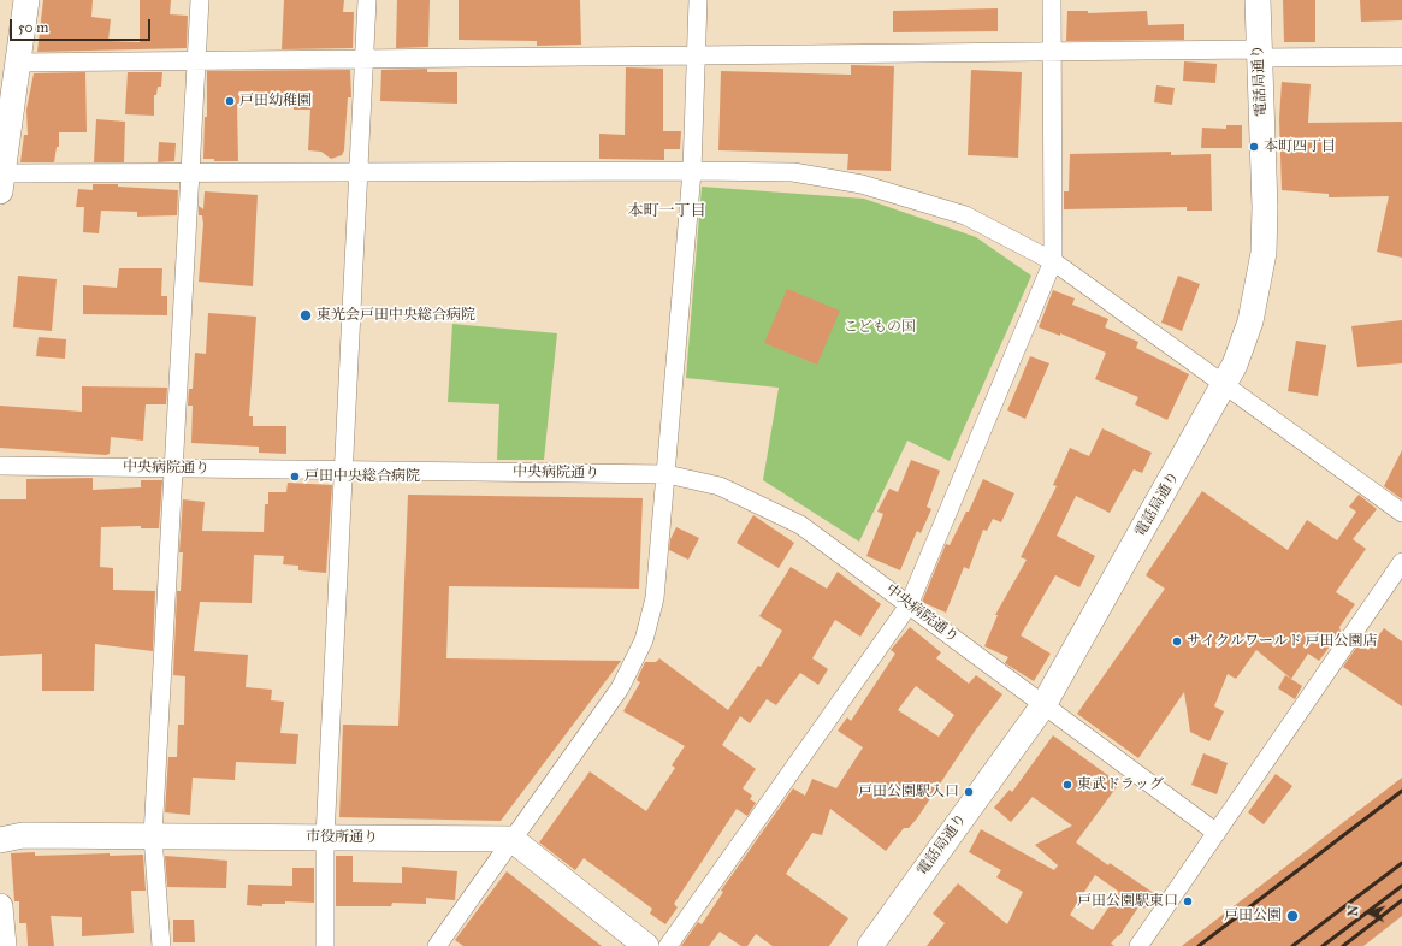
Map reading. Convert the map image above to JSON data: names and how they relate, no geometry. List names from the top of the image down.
{
  "streets": {
    "street": ["電話局通り", "中央病院通り", "市役所通り"]
  },
  "crossings": [
    ["電話局通り", "中央病院通り"]
  ],
  "districts": ["本町一丁目"],
  "parks": ["こどもの国"],
  "places": [
    "戸田幼稚園",
    "本町四丁目",
    "東光会戸田中央総合病院",
    "戸田中央総合病院",
    "サイクルワールド 戸田公園店",
    "東武ドラッグ",
    "戸田公園駅入口",
    "戸田公園駅東口",
    "戸田公園"
  ],
  "scale_bar": "50 m",
  "north": "left"
}
